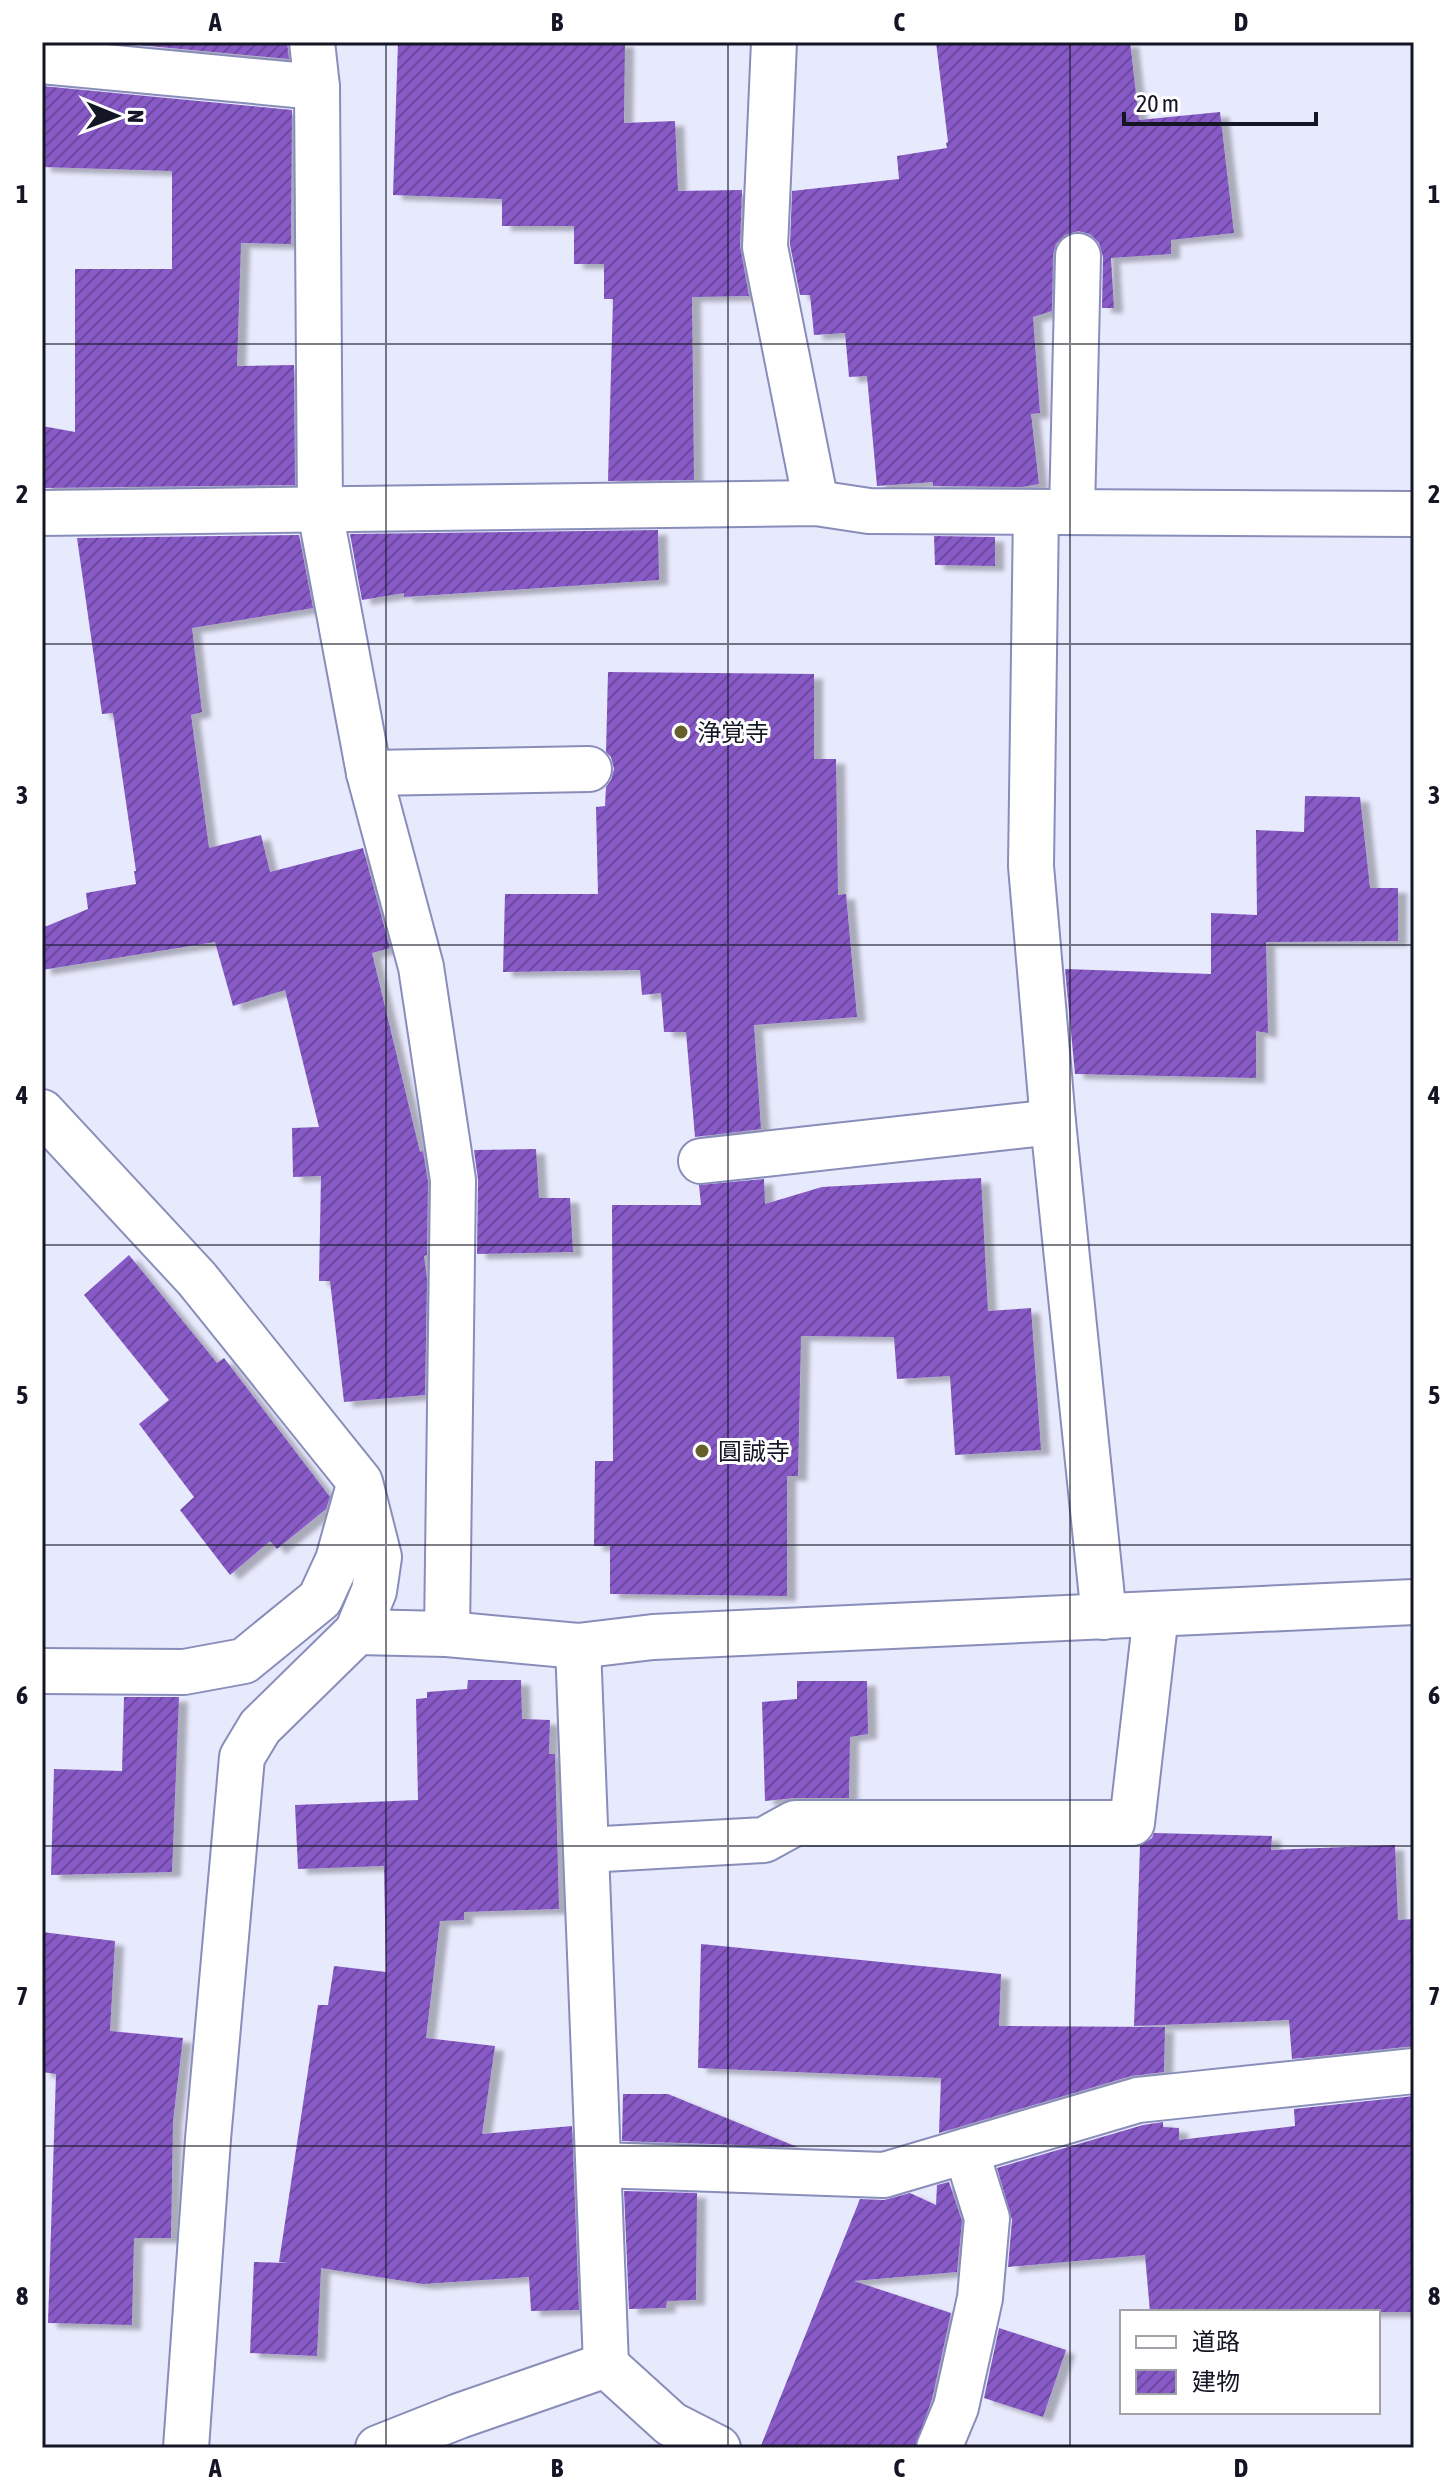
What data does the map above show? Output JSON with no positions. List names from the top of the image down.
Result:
{
  "places": ["浄覚寺", "圓誠寺"],
  "legend": ["道路", "建物"],
  "scale_bar": "20 m",
  "north": "right",
  "grid": {
    "columns": [
      "A",
      "B",
      "C",
      "D"
    ],
    "rows": [
      "1",
      "2",
      "3",
      "4",
      "5",
      "6",
      "7",
      "8"
    ]
  }
}
